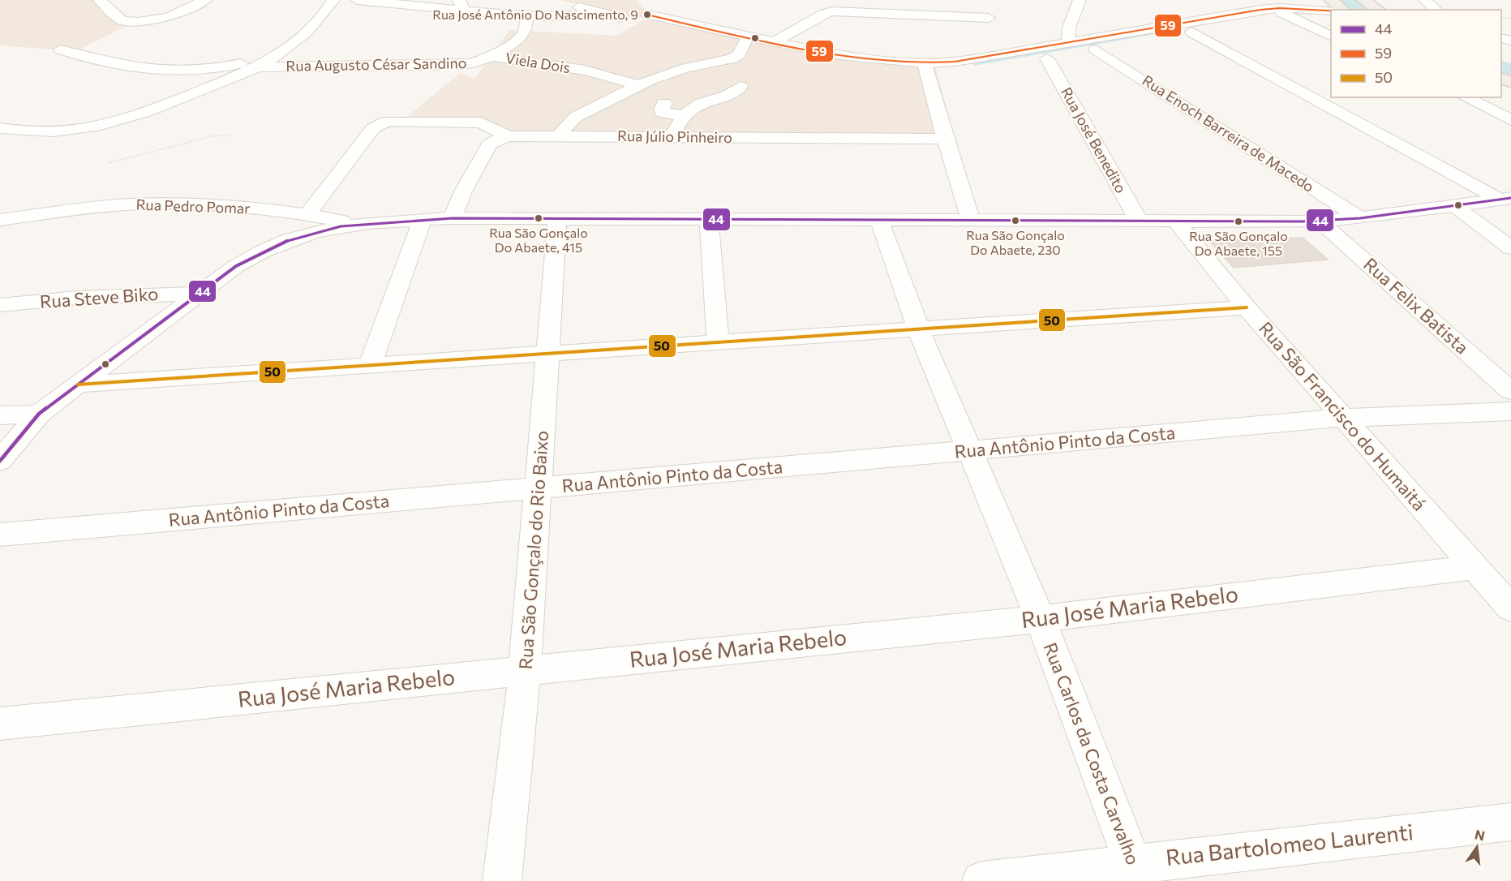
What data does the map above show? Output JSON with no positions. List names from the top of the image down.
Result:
{
  "streets": {
    "street": [
      "Viela Dois",
      "Rua Augusto César Sandino",
      "Rua Enoch Barreira de Macedo",
      "Rua Júlio Pinheiro",
      "Rua José Benedito",
      "Rua Pedro Pomar",
      "Rua Steve Biko",
      "Rua Felix Batista",
      "Rua São Francisco do Humaitá",
      "Rua Antônio Pinto da Costa",
      "Rua São Gonçalo do Rio Baixo",
      "Rua José Maria Rebelo",
      "Rua Carlos da Costa Carvalho",
      "Rua Bartolomeo Laurenti"
    ]
  },
  "crossings": [
    ["Viela Dois", "Rua Augusto César Sandino"],
    ["Rua São Francisco do Humaitá", "Rua Antônio Pinto da Costa"],
    ["Rua São Francisco do Humaitá", "Rua José Maria Rebelo"],
    ["Rua Antônio Pinto da Costa", "Rua São Gonçalo do Rio Baixo"],
    ["Rua Antônio Pinto da Costa", "Rua Carlos da Costa Carvalho"],
    ["Rua São Gonçalo do Rio Baixo", "Rua José Maria Rebelo"],
    ["Rua José Maria Rebelo", "Rua Carlos da Costa Carvalho"],
    ["Rua Carlos da Costa Carvalho", "Rua Bartolomeo Laurenti"]
  ],
  "places": [
    "Rua José Antônio Do Nascimento, 9",
    "Rua São Gonçalo Do Abaete, 415",
    "Rua São Gonçalo Do Abaete, 230",
    "Rua São Gonçalo Do Abaete, 155"
  ],
  "lines": ["transit line 59", "transit line 44", "transit line 50"],
  "legend": ["44", "59", "50"],
  "north": "top"
}
